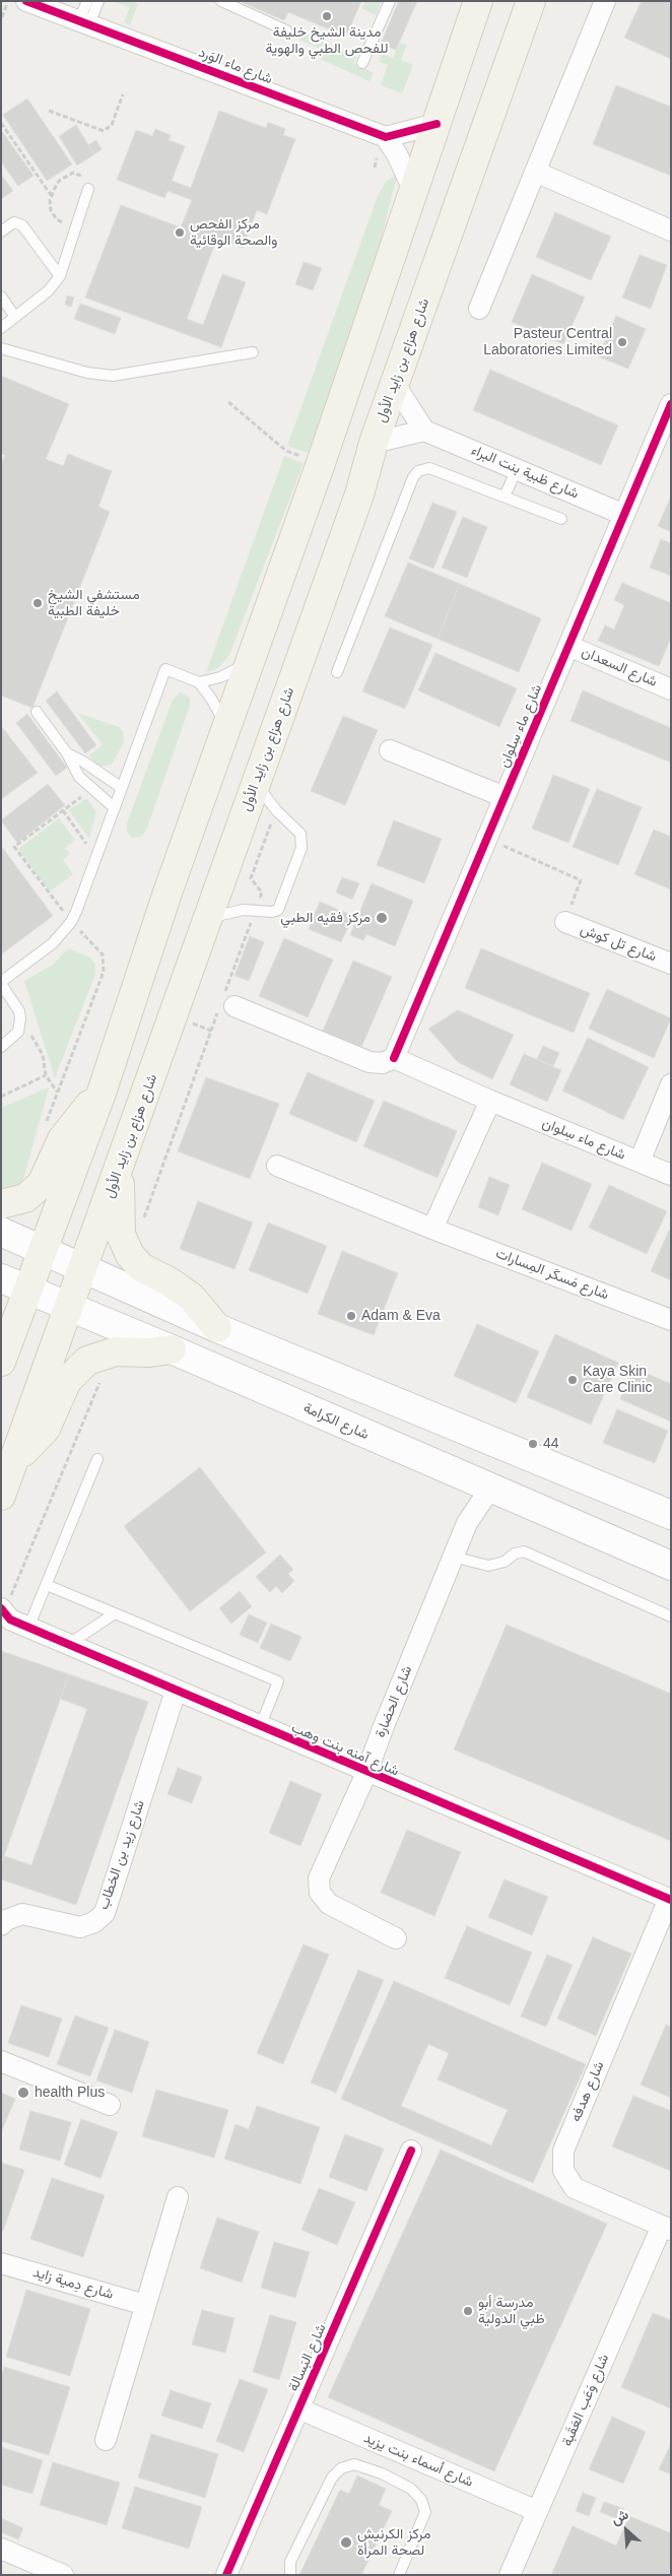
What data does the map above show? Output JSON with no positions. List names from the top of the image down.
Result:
{
  "streets": {
    "main road": ["شارع هزاع بن زايد الأول", "شارع الكرامة"],
    "street": [
      "شارع ماء الوَرد",
      "شارع ظبية بنت البراء",
      "شارع السعدان",
      "شارع ماء سِلوان",
      "شارع تل كوش",
      "شارع مَسكَر المِسارات",
      "شارع الحضارة",
      "شارع آمنه بنت وهب",
      "شارع زيد بن الخطاب",
      "شارع هدفه",
      "شارع دِمية زايد",
      "شارع البَسالة",
      "شارع وَعَب العَقَبة",
      "شارع أسماء بنت يزيد"
    ]
  },
  "crossings": [
    ["شارع هزاع بن زايد الأول", "شارع الكرامة"],
    ["شارع ظبية بنت البراء", "شارع ماء سِلوان"],
    ["شارع السعدان", "شارع ماء سِلوان"],
    ["شارع الكرامة", "شارع الحضارة"],
    ["شارع الحضارة", "شارع آمنه بنت وهب"],
    ["شارع آمنه بنت وهب", "شارع زيد بن الخطاب"],
    ["شارع آمنه بنت وهب", "شارع هدفه"],
    ["شارع هدفه", "شارع وَعَب العَقَبة"],
    ["شارع البَسالة", "شارع أسماء بنت يزيد"],
    ["شارع وَعَب العَقَبة", "شارع أسماء بنت يزيد"]
  ],
  "places": [
    "مدينة الشيخ خليفة للفحص الطبي والهوية",
    "مركز الفحص والصحة الوقائية",
    "Pasteur Central Laboratories Limited",
    "مستشفي الشيخ خليفة الطبية",
    "مركز فقيه الطبي",
    "Adam & Eva",
    "Kaya Skin Care Clinic",
    "44",
    "health Plus",
    "مدرسة أبو ظبي الدولية",
    "مركز الكرنيش لصحة المرأة"
  ],
  "north": "top left"
}
